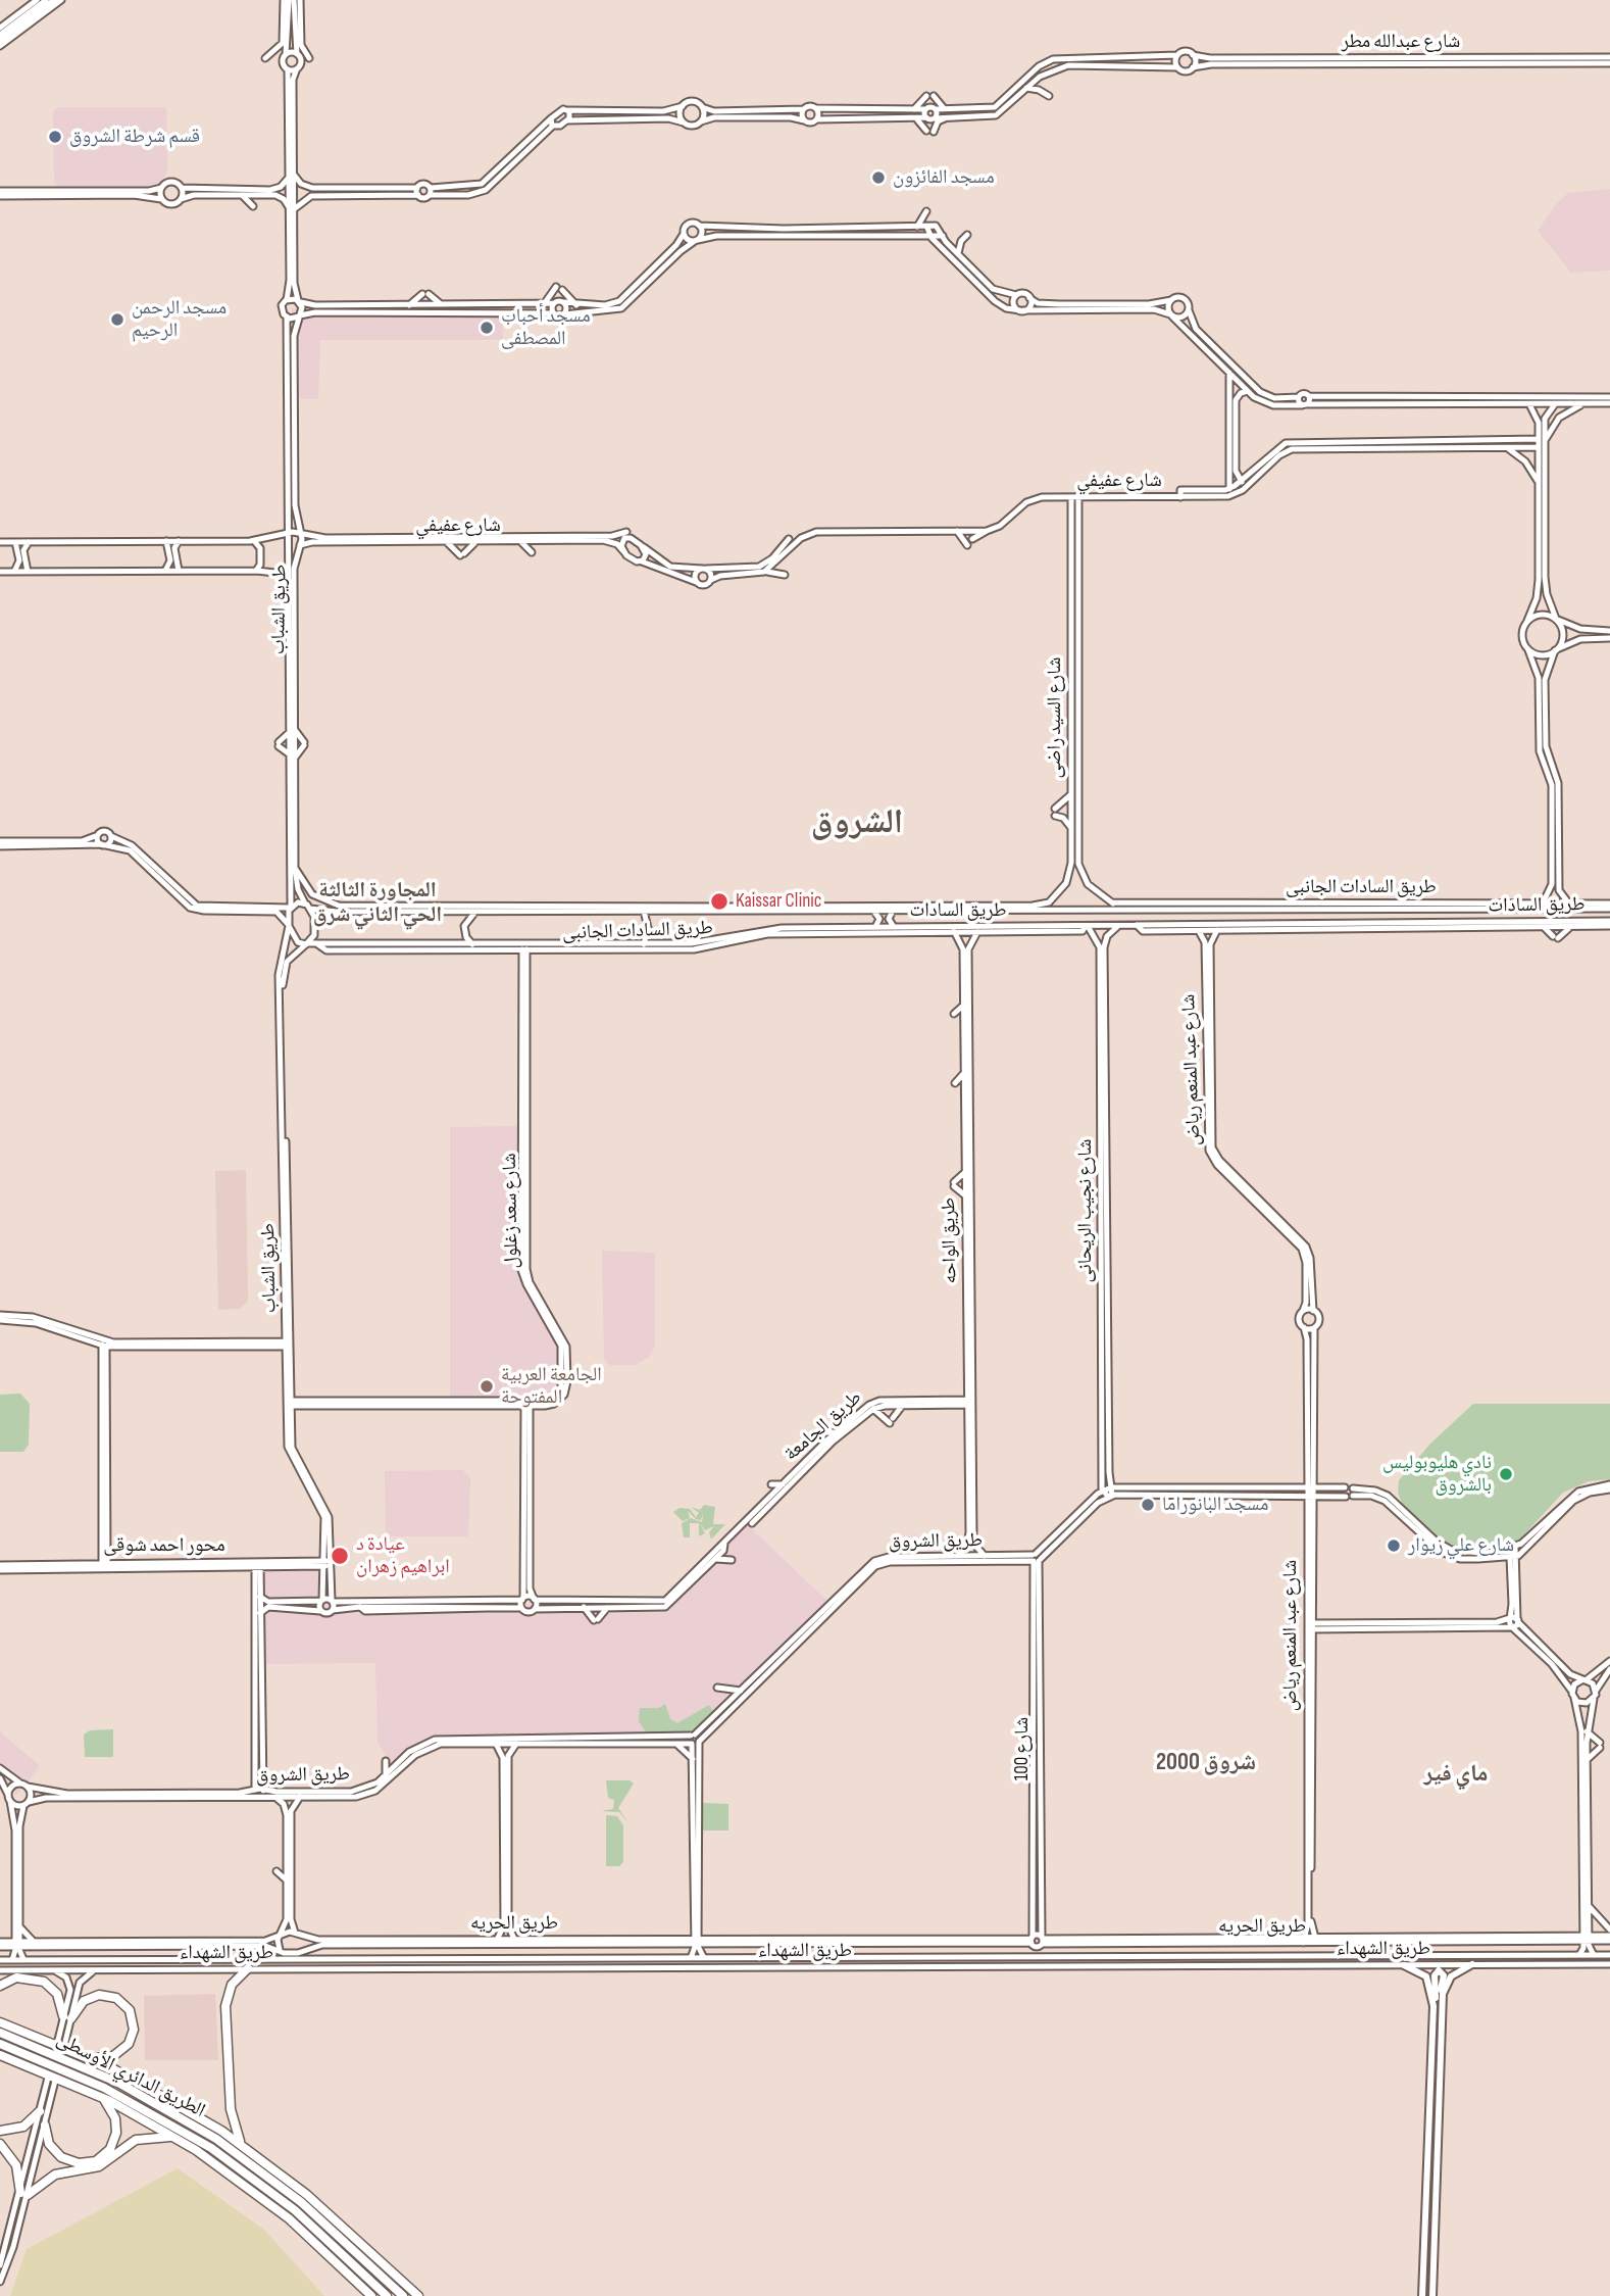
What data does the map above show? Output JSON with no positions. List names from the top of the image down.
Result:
{
  "streets": {
    "highway": ["الطريق الدائري الأوسطى"],
    "street": [
      "شارع عبدالله مطر",
      "شارع عفيفي",
      "طريق الشباب",
      "شارع السيد راضى",
      "طريق السادات الجانبى",
      "طريق السادات",
      "شارع عبد المنعم رياض",
      "شارع سعد زغلول",
      "شارع نجيب الريحانى",
      "طريق الواحه",
      "طريق الجامعة",
      "طريق الشروق",
      "محور احمد شوقى",
      "شارع 100",
      "طريق الحريه",
      "طريق الشهداء"
    ]
  },
  "crossings": [
    ["شارع عفيفي", "طريق الشباب"],
    ["شارع عفيفي", "شارع السيد راضى"],
    ["طريق الشباب", "طريق السادات"],
    ["طريق الشباب", "شارع سعد زغلول"],
    ["طريق الشباب", "محور احمد شوقى"],
    ["طريق السادات الجانبى", "طريق السادات"],
    ["طريق السادات الجانبى", "شارع عبد المنعم رياض"],
    ["طريق السادات الجانبى", "شارع سعد زغلول"],
    ["طريق السادات الجانبى", "شارع نجيب الريحانى"],
    ["طريق السادات الجانبى", "طريق الواحه"],
    ["طريق السادات", "شارع عبد المنعم رياض"],
    ["طريق السادات", "شارع نجيب الريحانى"],
    ["شارع عبد المنعم رياض", "طريق الحريه"],
    ["طريق الواحه", "طريق الجامعة"],
    ["طريق الواحه", "طريق الشروق"],
    ["طريق الشروق", "شارع 100"],
    ["شارع 100", "طريق الحريه"]
  ],
  "districts": [
    "الشروق",
    "المجاورة الثالثة الحي الثاني شرق",
    "شروق 2000",
    "ماي فير"
  ],
  "places": [
    "قسم شرطة الشروق",
    "مسجد الفائزون",
    "مسجد الرحمن الرحيم",
    "مسجد أحباب المصطفى",
    "Kaissar Clinic",
    "الجامعة العربية المفتوحة",
    "نادي هليوبوليس بالشروق",
    "مسجد البانوراما",
    "شارع علي زيوار",
    "عيادة د ابراهيم زهران"
  ]
}
